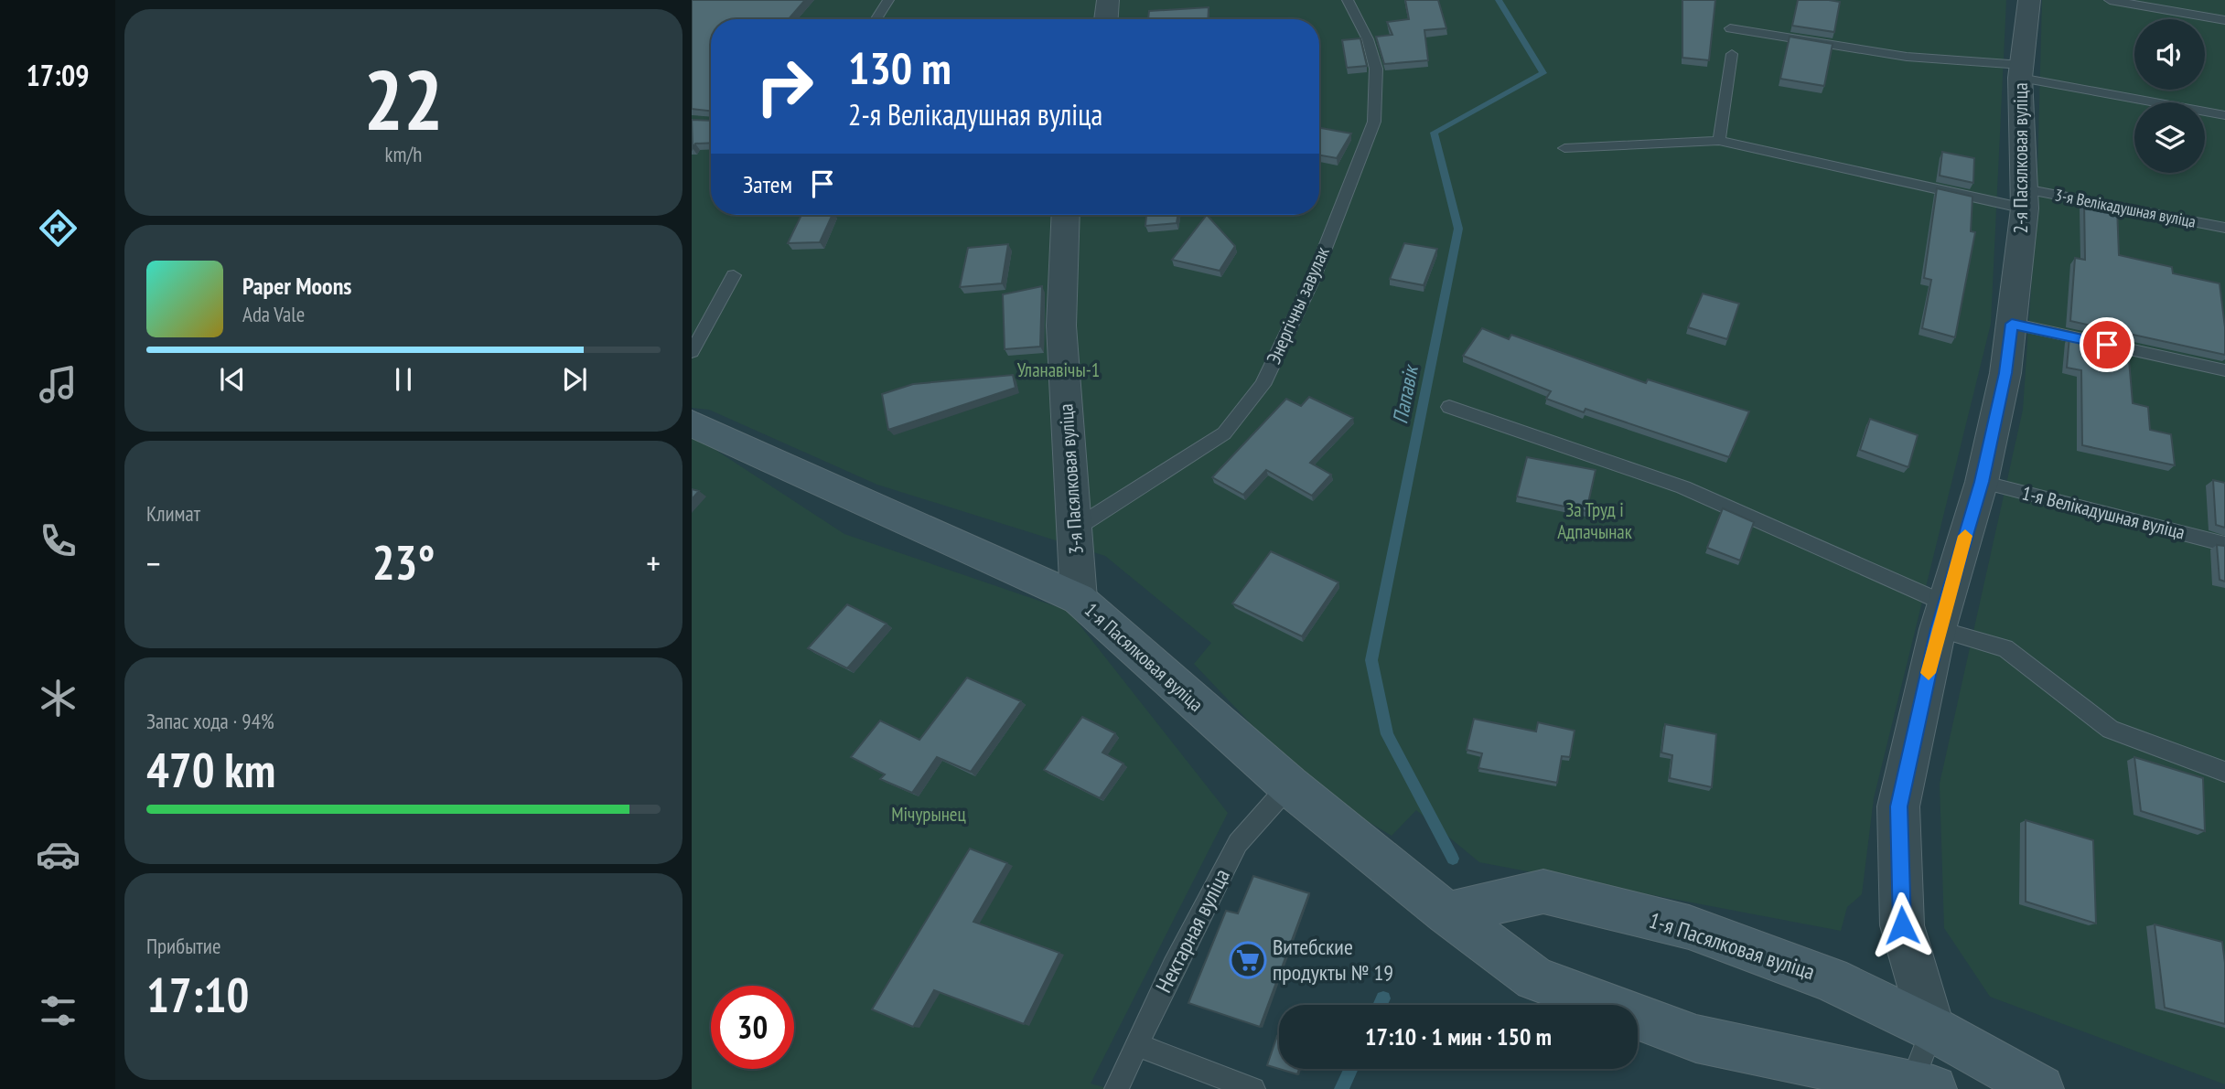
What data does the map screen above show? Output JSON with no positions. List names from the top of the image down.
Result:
{
  "streets": {
    "street": ["2-я Пасялковая вуліца", "3-я Пасялковая вуліца", "1-я Пасялковая вуліца"],
    "lane": [
      "3-я Велікадушная вуліца",
      "Энергічны завулак",
      "1-я Велікадушная вуліца",
      "Нектарная вуліца"
    ]
  },
  "crossings": [
    ["2-я Пасялковая вуліца", "3-я Велікадушная вуліца"],
    ["2-я Пасялковая вуліца", "1-я Велікадушная вуліца"],
    ["2-я Пасялковая вуліца", "1-я Пасялковая вуліца"],
    ["Энергічны завулак", "3-я Пасялковая вуліца"],
    ["3-я Пасялковая вуліца", "1-я Пасялковая вуліца"],
    ["1-я Пасялковая вуліца", "Нектарная вуліца"]
  ],
  "water": ["Папавік"],
  "parks": ["Уланавічы-1", "За Труд і Адпачынак", "Мічурынец"],
  "places": {
    "supermarket": ["Витебские продукты № 19"]
  },
  "page": {
    "tabs": "17:09",
    "tile": [
      ["22", "km/h"],
      "Климат",
      ["Запас хода · 94%", "470 km"],
      ["Прибытие", "17:10"]
    ],
    "turn": ["130 m", "2-я Велікадушная вуліца"],
    "then": "Затем",
    "song": ["Paper Moons", "Ada Vale"],
    "heat": ["−", "23°", "+"],
    "limit": "30",
    "trip": "17:10 · 1 мин · 150 m"
  }
}
